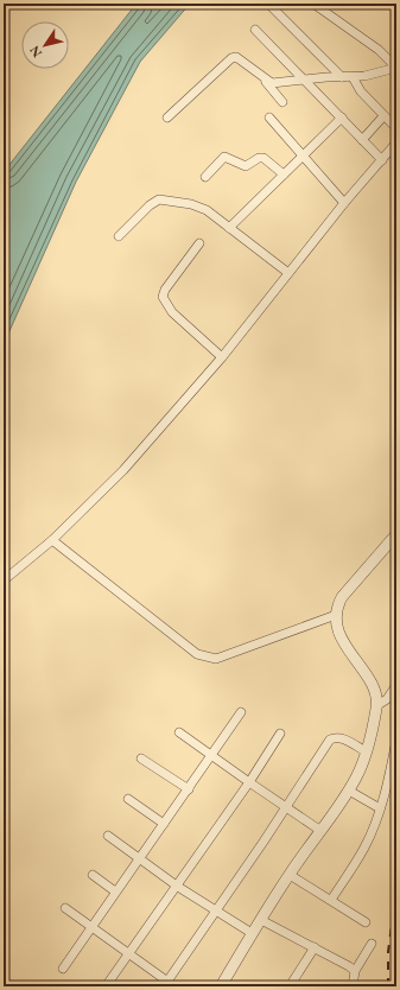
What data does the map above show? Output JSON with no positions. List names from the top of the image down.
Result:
{
  "north": "bottom left"
}
